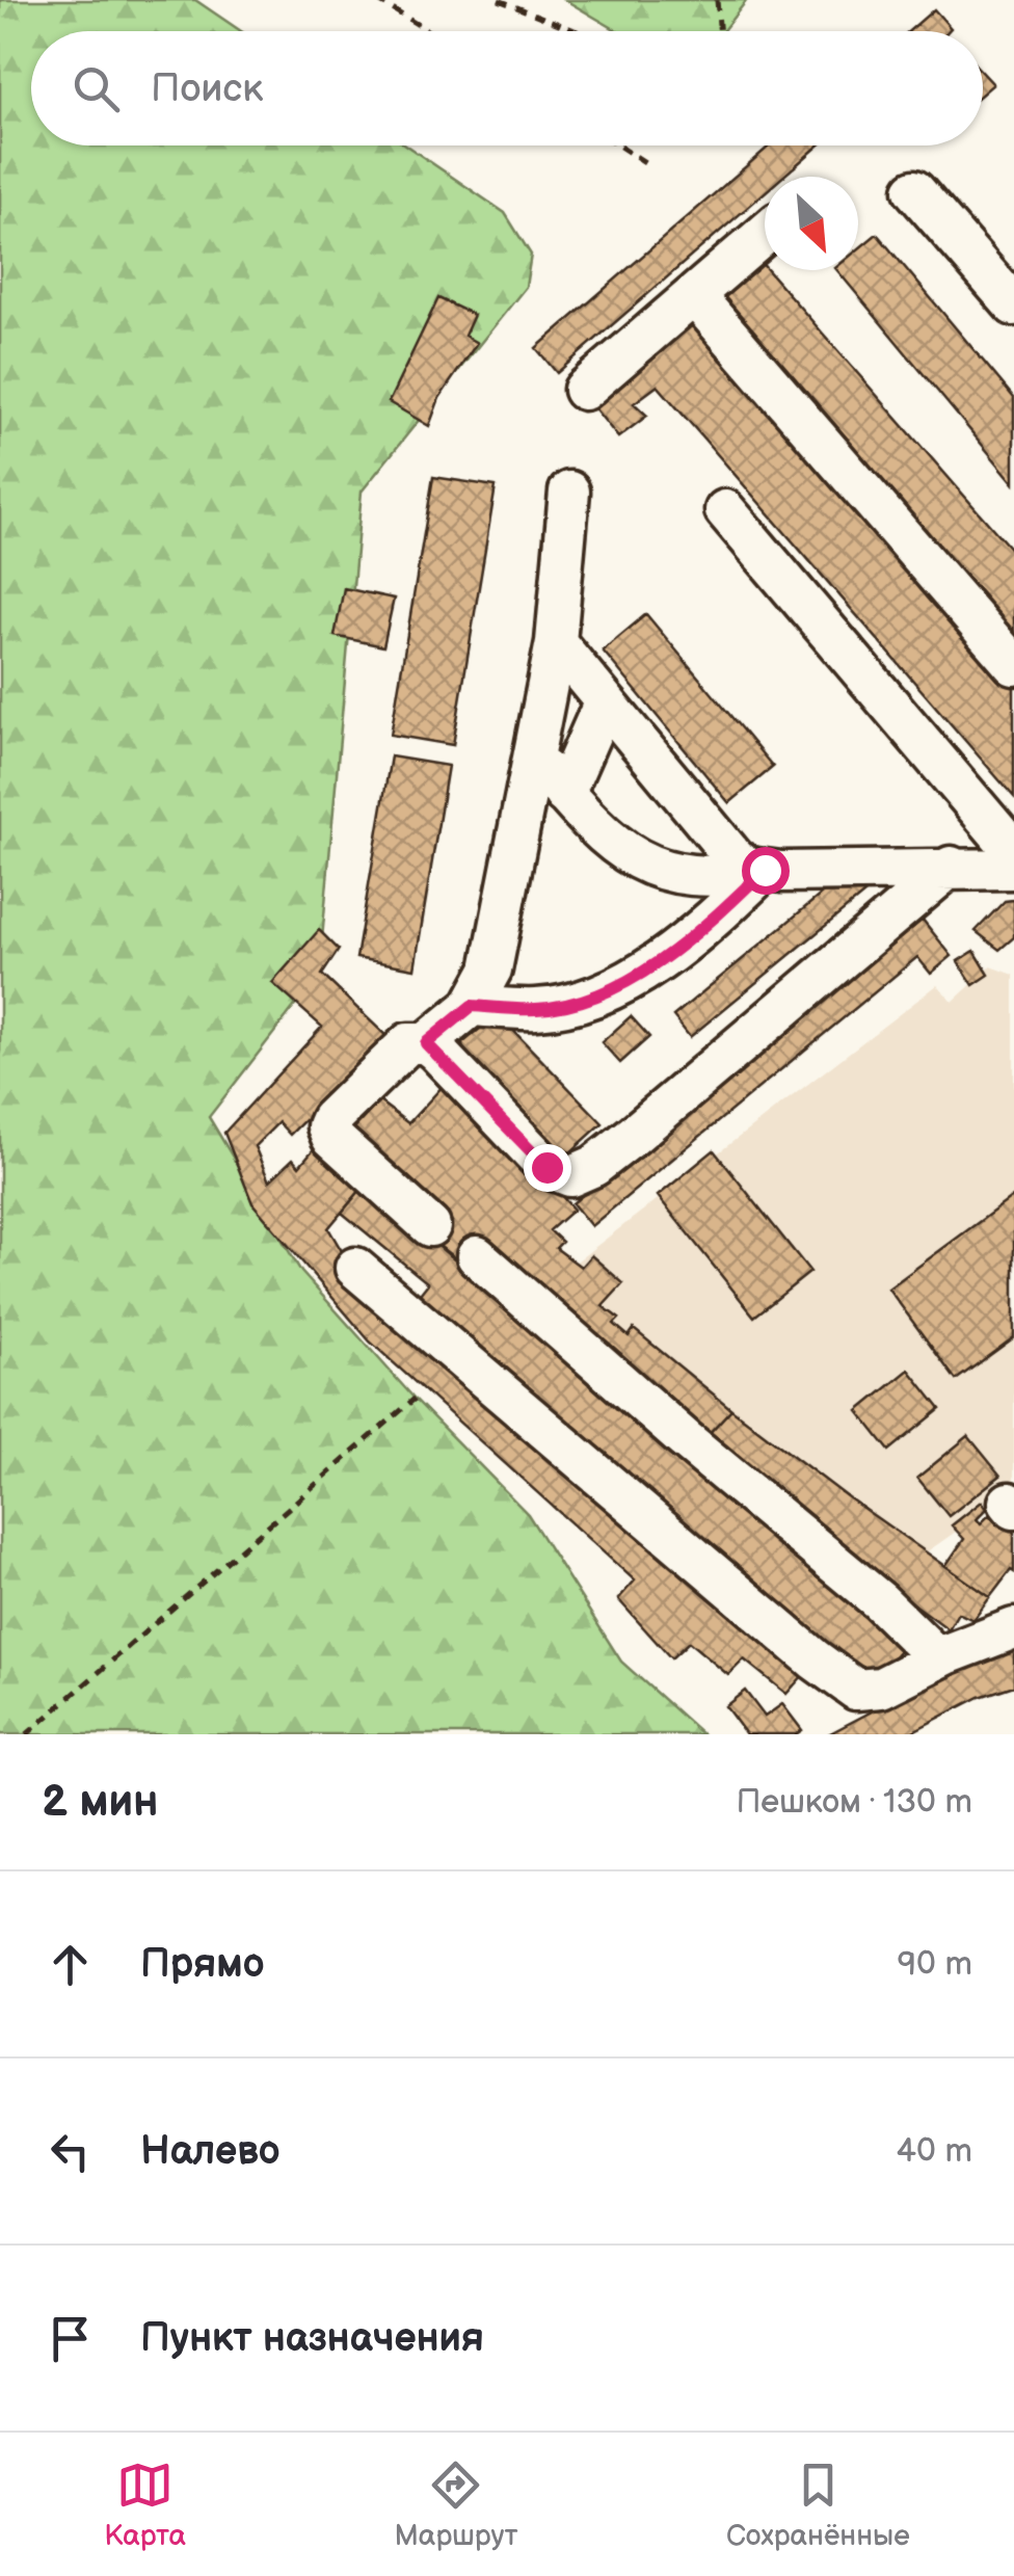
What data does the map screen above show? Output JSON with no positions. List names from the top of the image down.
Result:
{
  "north": "bottom right",
  "page": {
    "search": "Поиск",
    "heading": ["2 мин", "Пешком · 130 m"],
    "list": [
      ["Прямо", "90 m"],
      ["Налево", "40 m"],
      "Пункт назначения"
    ],
    "nav": ["Карта", "Маршрут", "Сохранённые"]
  }
}
